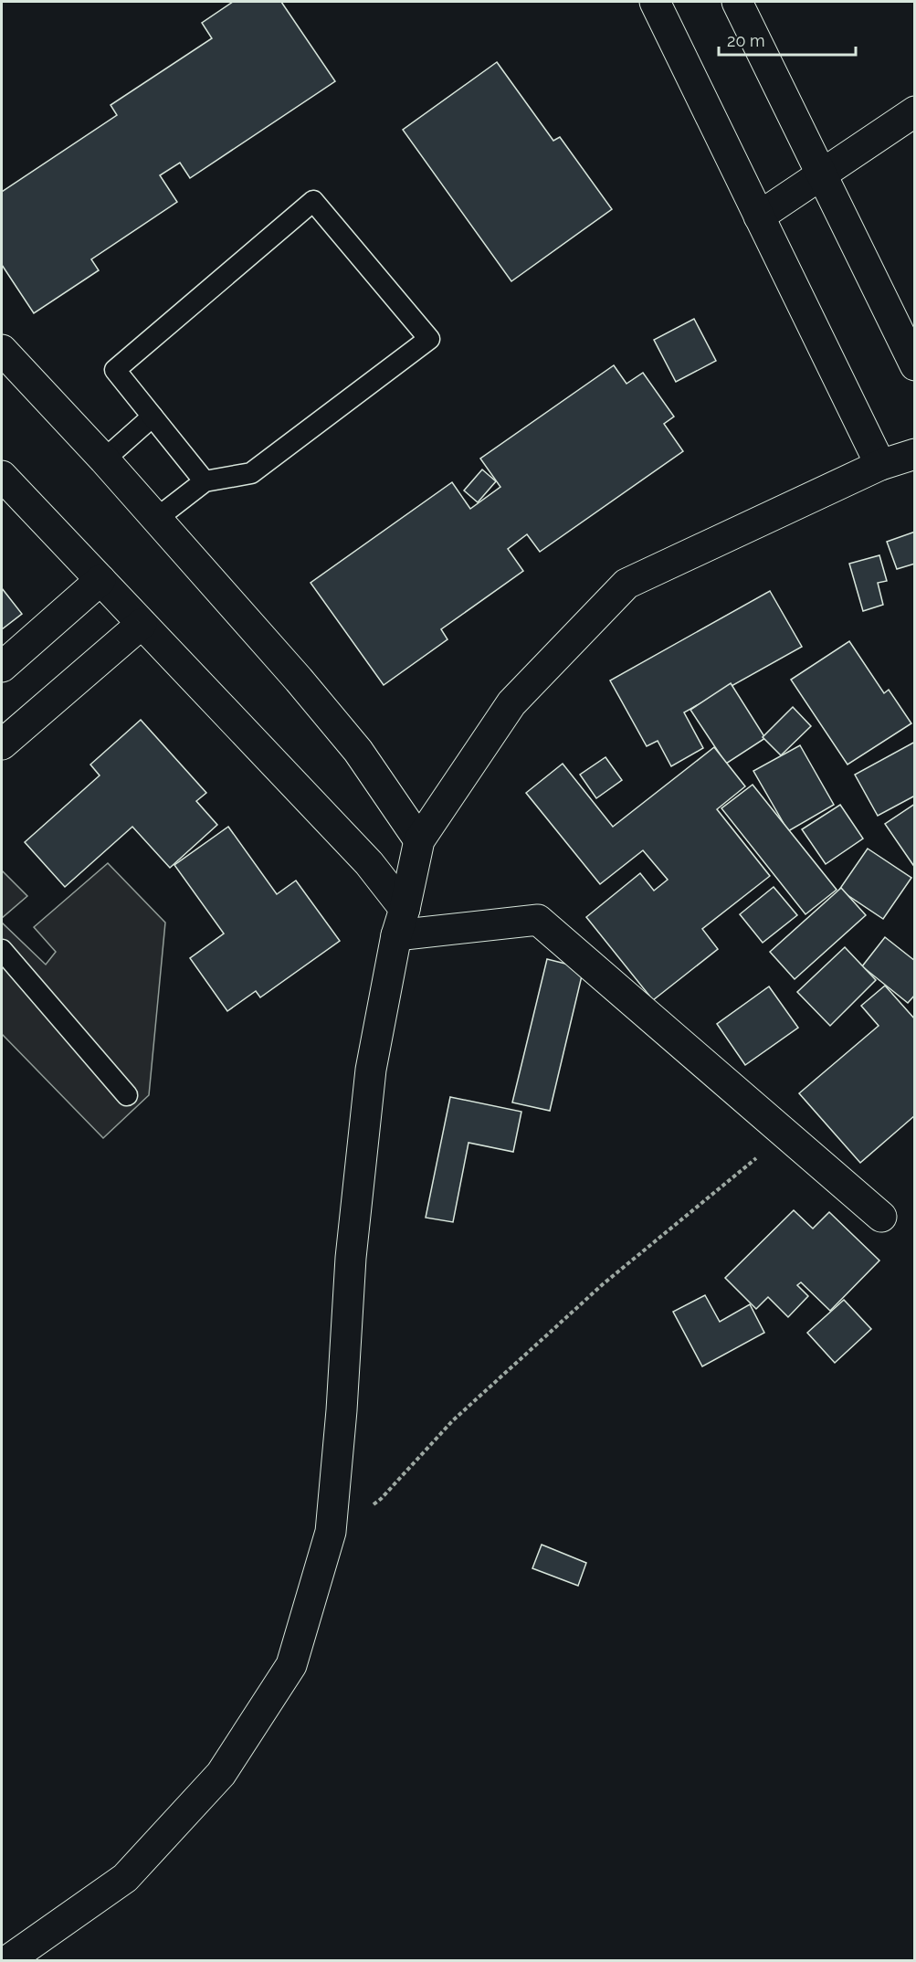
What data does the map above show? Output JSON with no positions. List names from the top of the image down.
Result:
{
  "scale_bar": "20 m"
}
